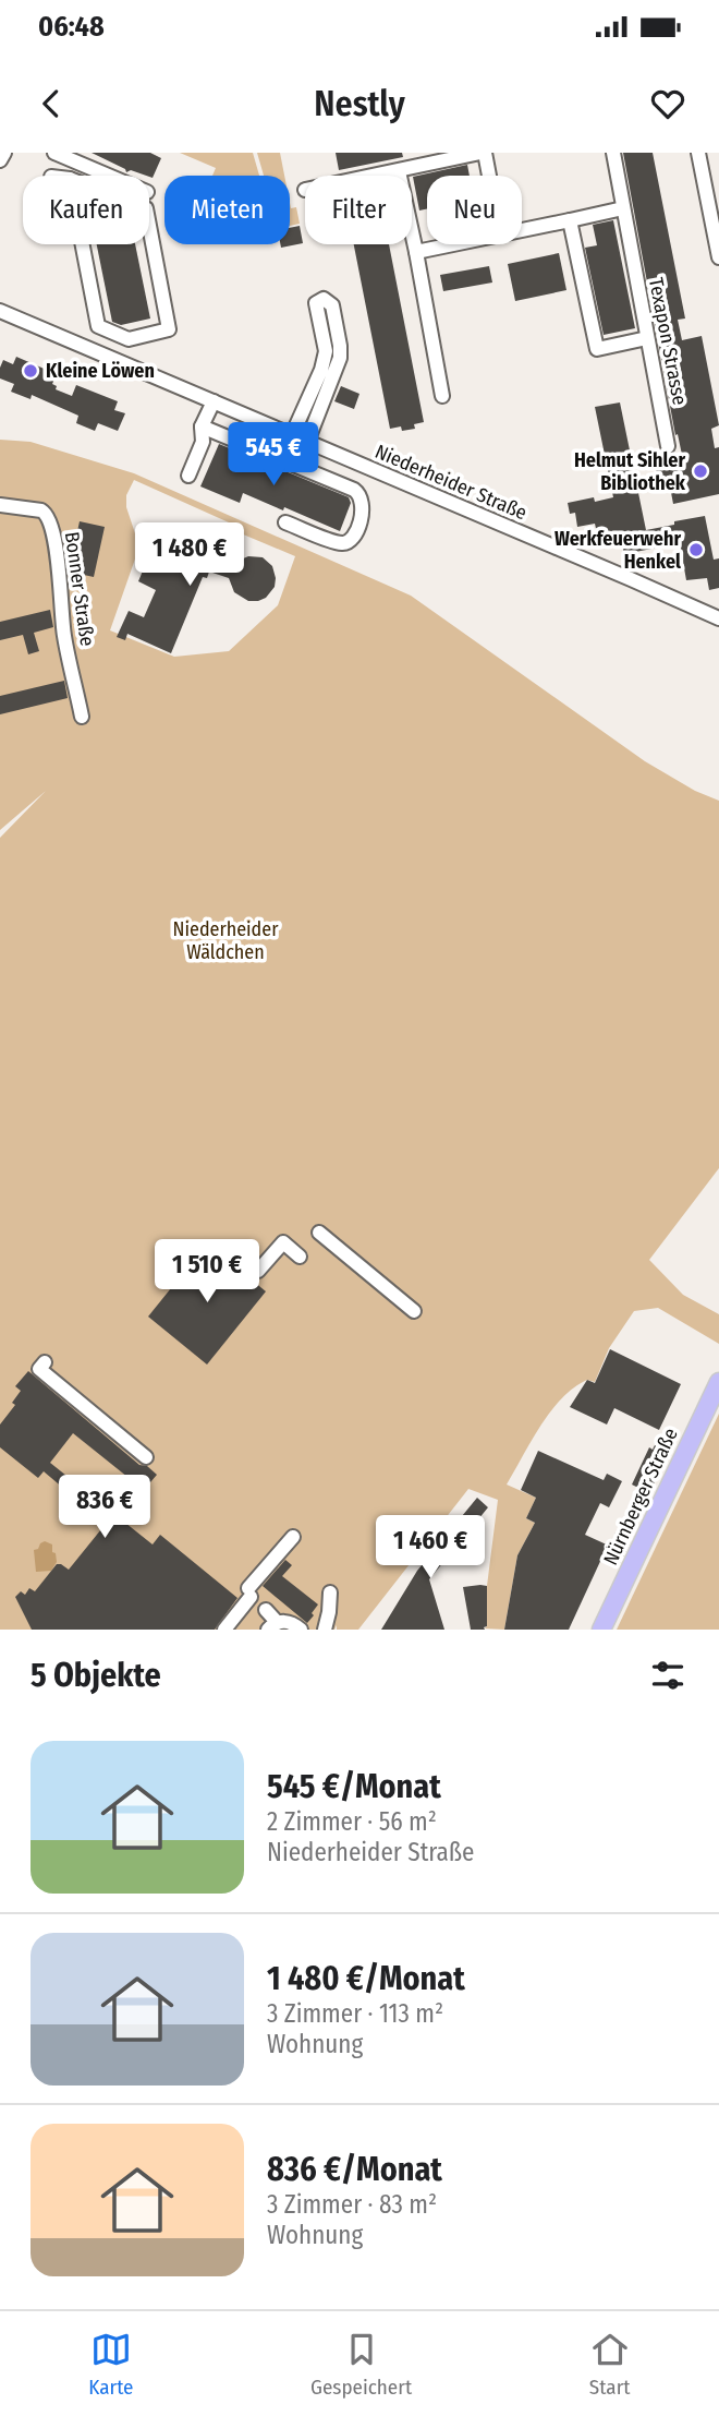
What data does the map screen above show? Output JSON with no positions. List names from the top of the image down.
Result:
{
  "streets": {
    "main road": ["Nürnberger Straße"],
    "street": ["Texapon Strasse", "Niederheider Straße", "Bonner Straße"]
  },
  "parks": ["Niederheider Wäldchen"],
  "places": ["Kleine Löwen", "Helmut Sihler Bibliothek", "Werkfeuerwehr Henkel"],
  "page": {
    "status": "06:48",
    "header": "Nestly",
    "chip": [
      "Kaufen",
      "Mieten",
      "Filter",
      "Neu"
    ],
    "price": [
      "545 €",
      "1 480 €",
      "1 510 €",
      "836 €",
      "1 460 €"
    ],
    "heading": "5 Objekte",
    "list": [
      {
        "name": "545 €/Monat",
        "note": "2 Zimmer · 56 m² · Niederheider Straße"
      },
      {
        "name": "1 480 €/Monat",
        "note": "3 Zimmer · 113 m² · Wohnung"
      },
      {
        "name": "836 €/Monat",
        "note": "3 Zimmer · 83 m² · Wohnung"
      }
    ],
    "tabs": ["Karte", "Gespeichert", "Start"]
  }
}
